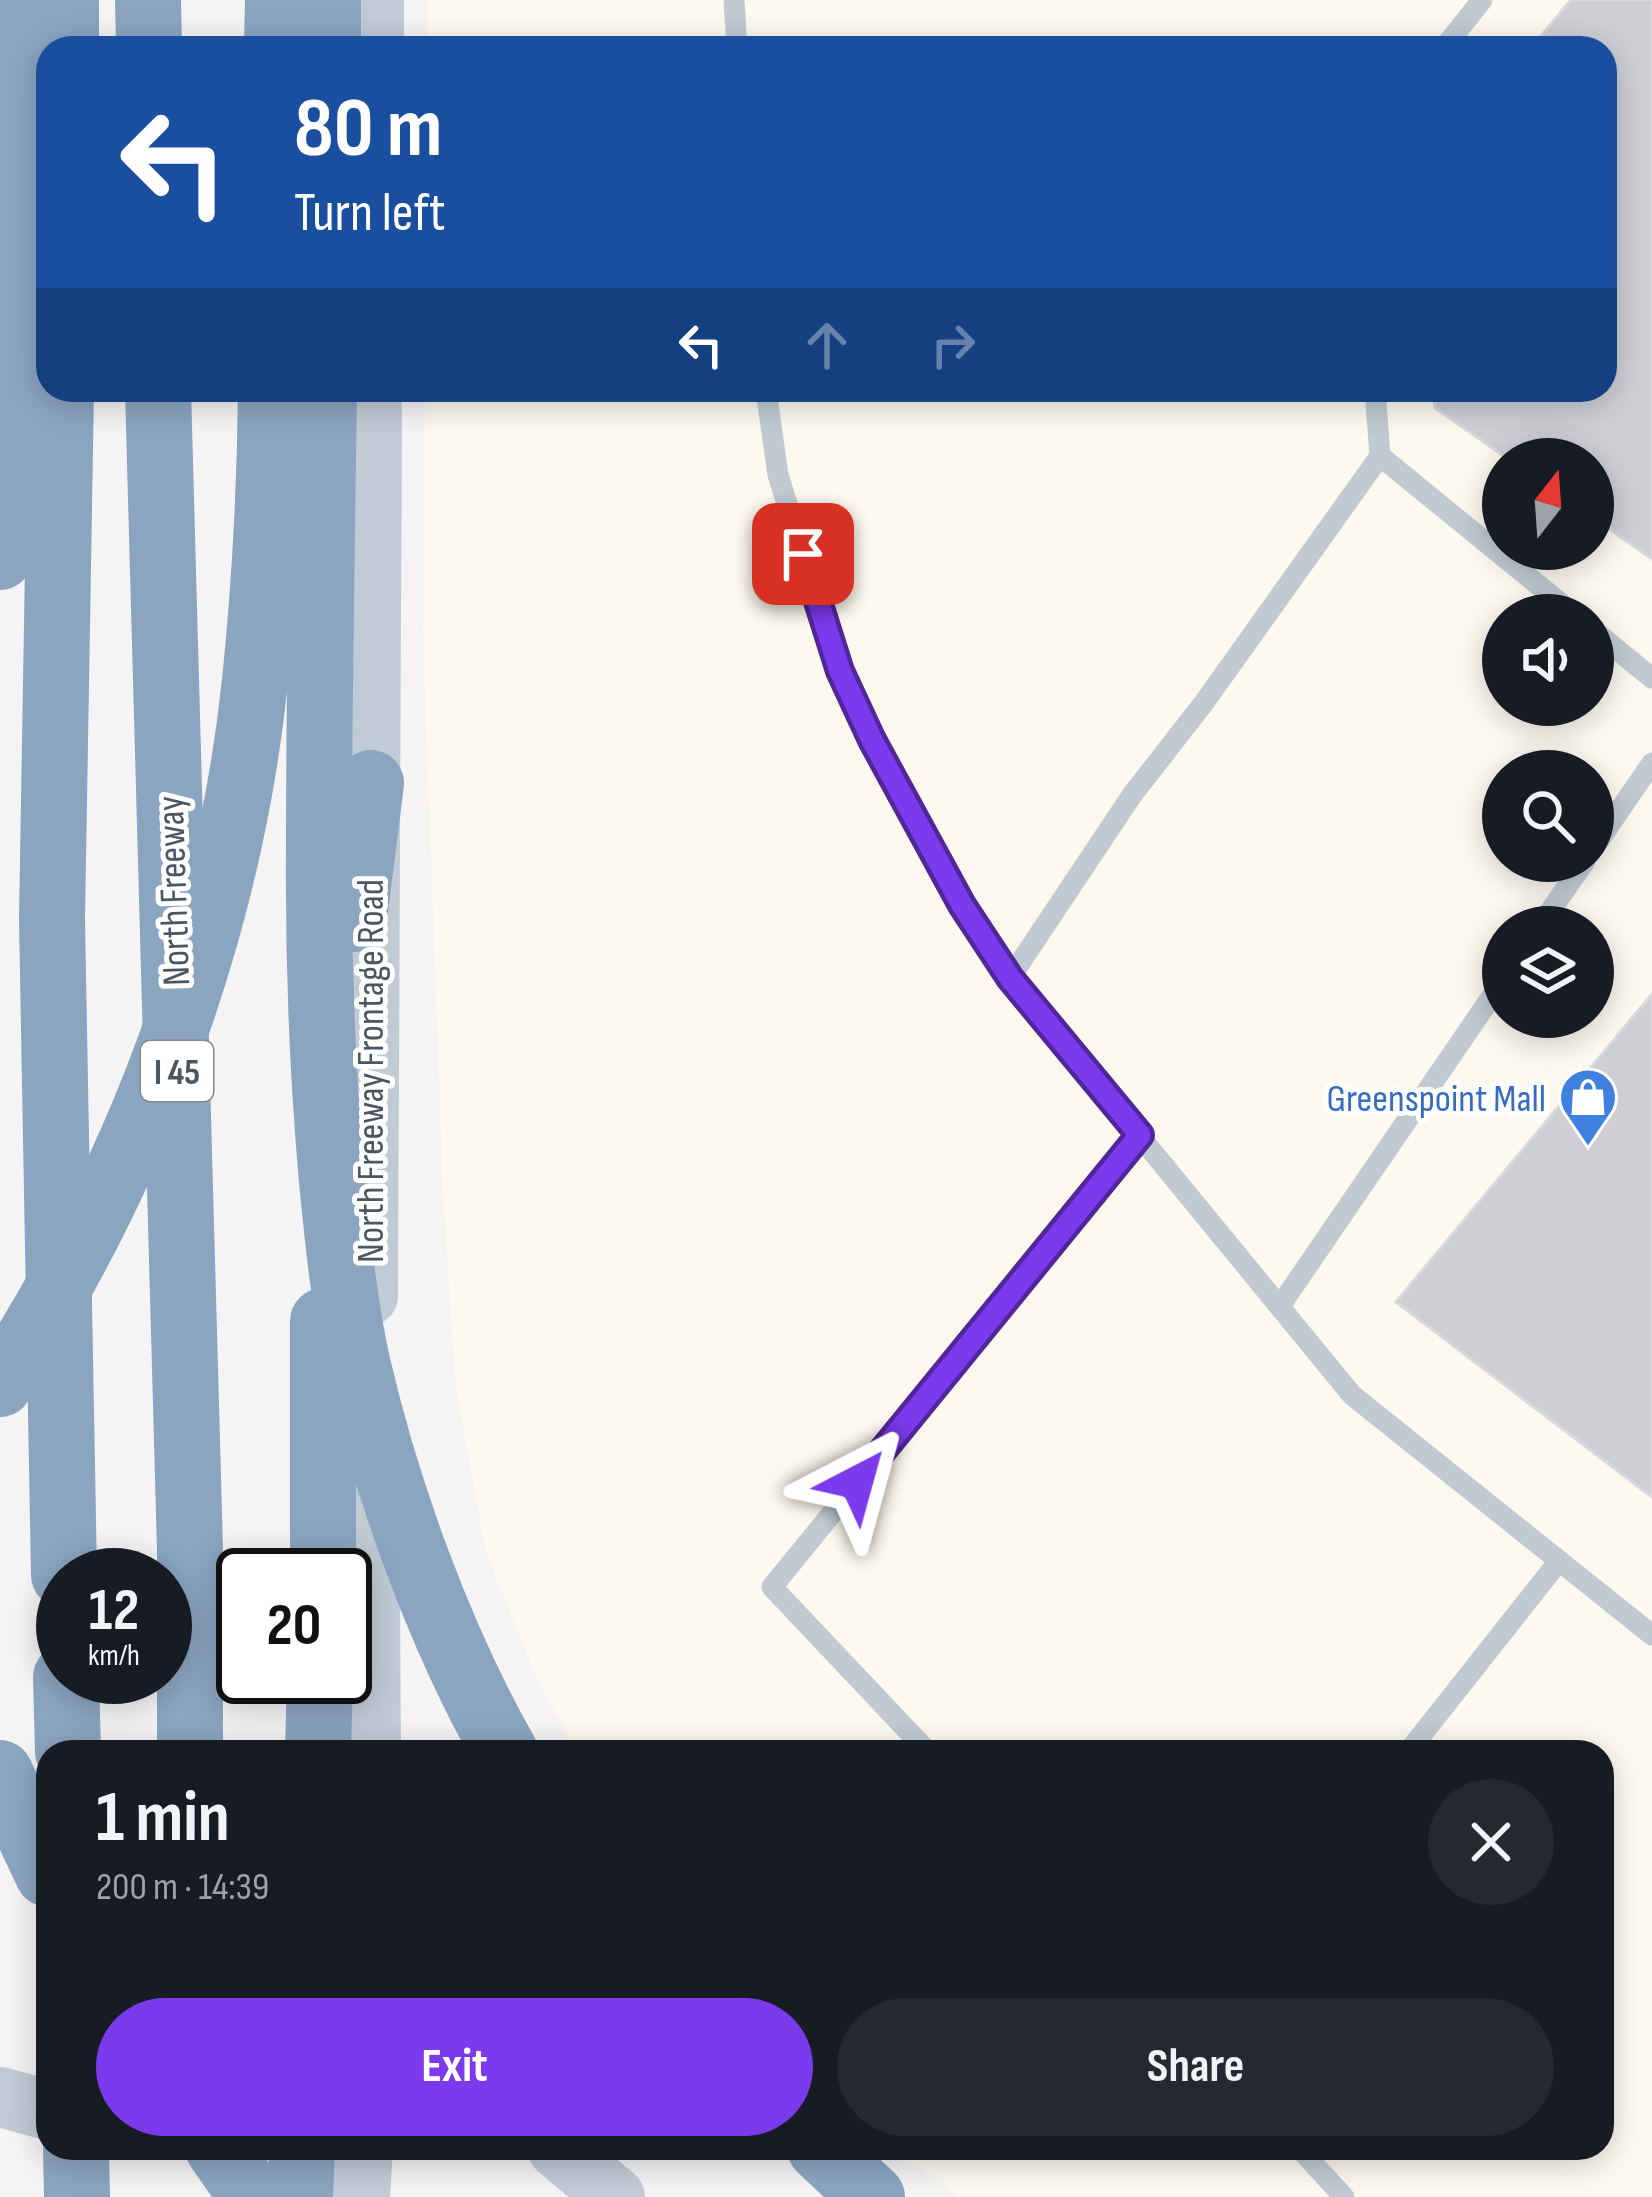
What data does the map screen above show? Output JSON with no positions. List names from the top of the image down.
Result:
{
  "streets": {
    "highway": ["North Freeway", "I 45"],
    "main road": ["North Freeway Frontage Road"]
  },
  "places": {
    "shop": ["Greenspoint Mall"]
  },
  "north": "top",
  "page": {
    "turn": ["80 m", "Turn left"],
    "speed": "12 km/h",
    "limit": "20",
    "heading": ["1 min", "200 m · 14:39"],
    "buttons": ["Exit", "Share"]
  }
}
